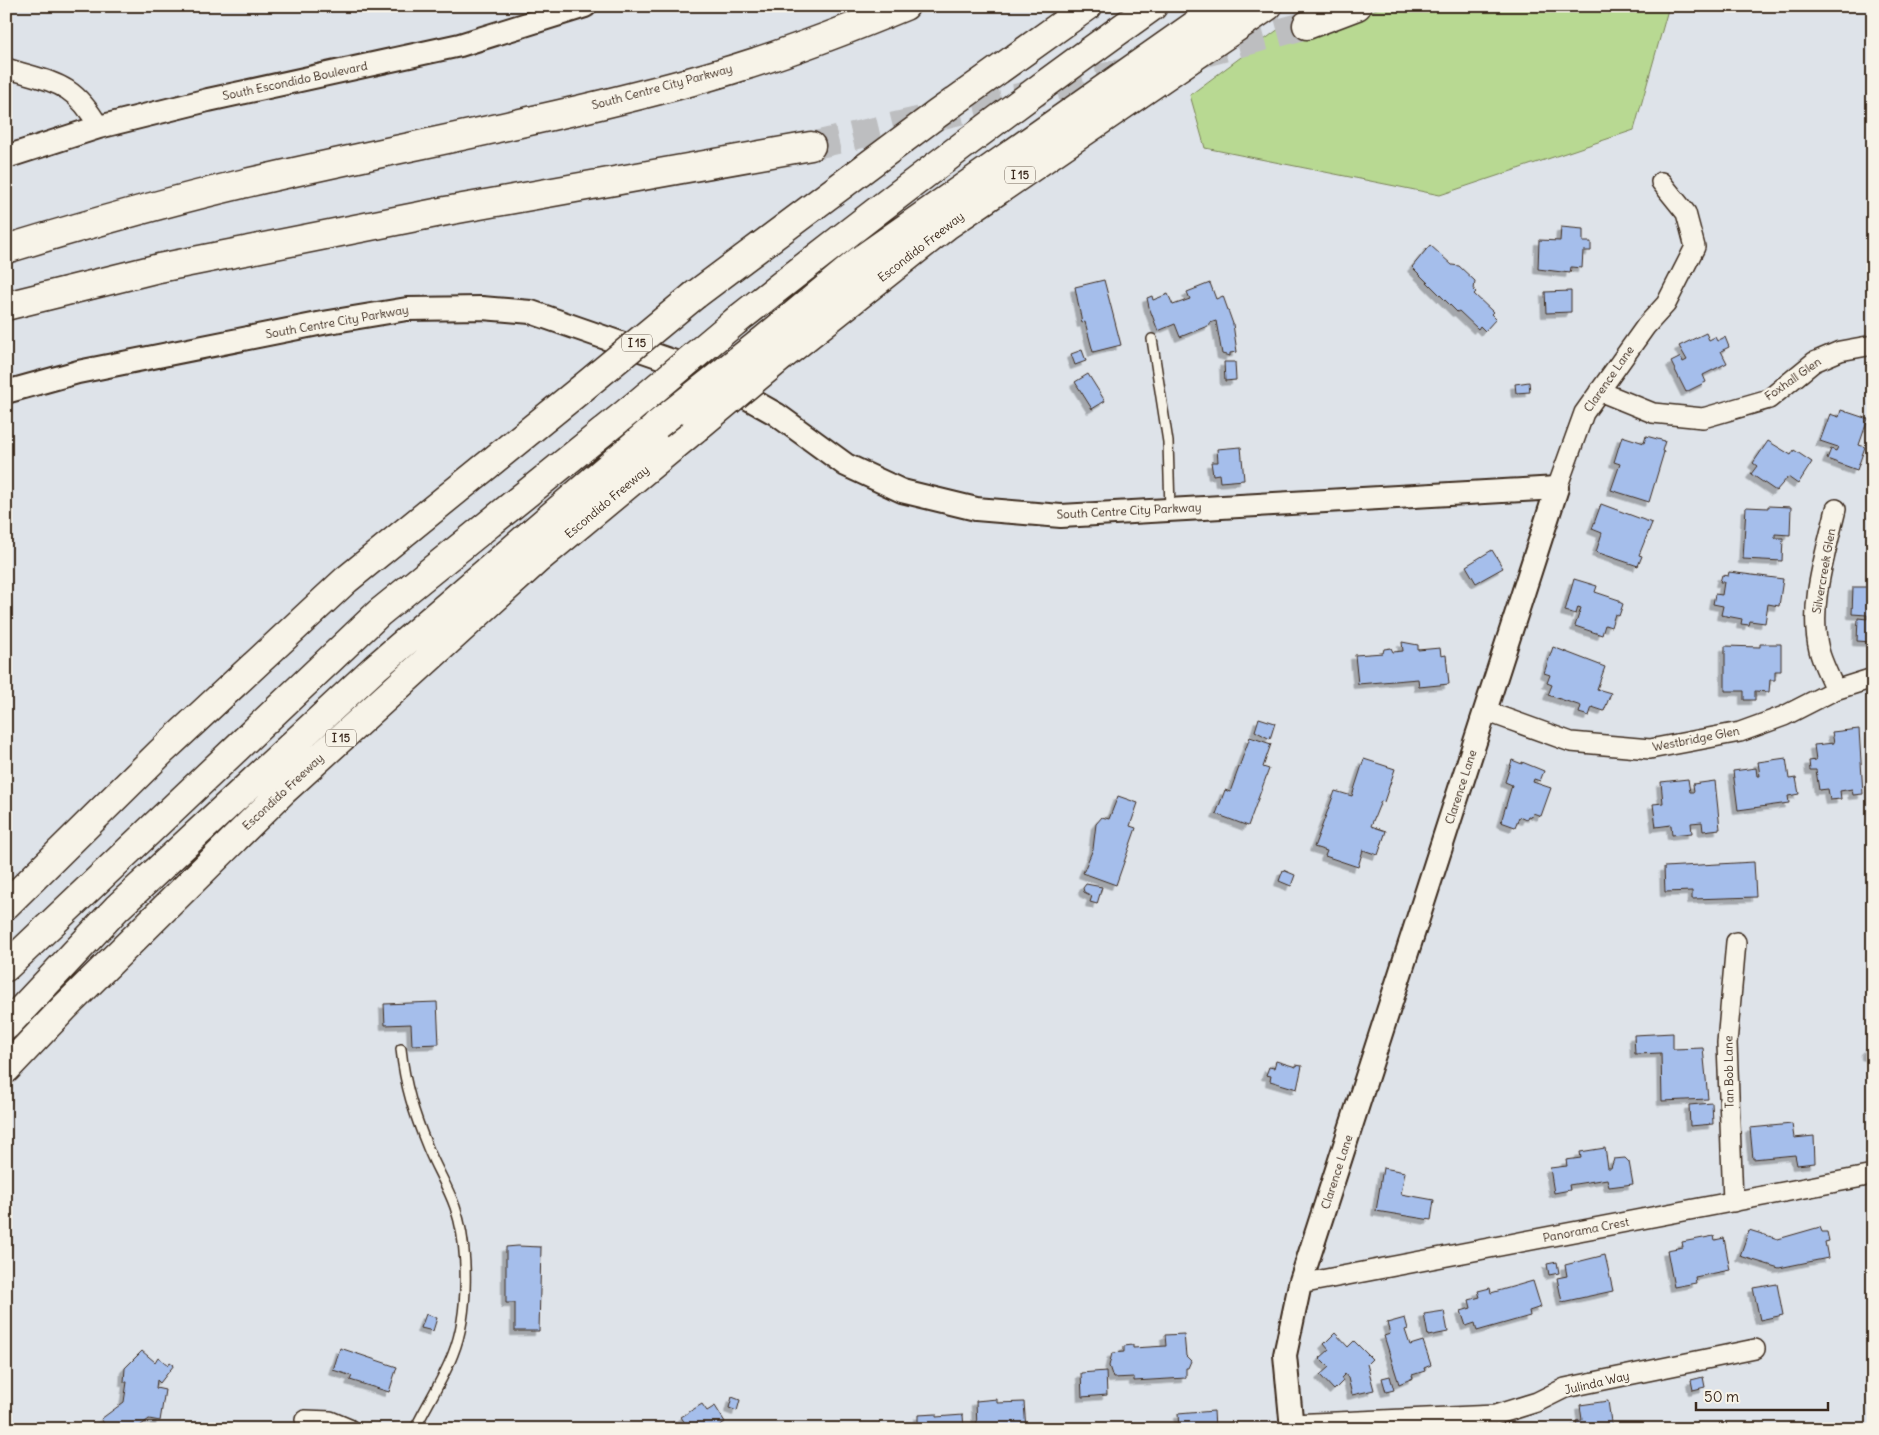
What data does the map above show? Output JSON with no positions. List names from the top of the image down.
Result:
{
  "streets": {
    "highway": ["South Centre City Parkway", "I 15", "Escondido Freeway"],
    "street": [
      "South Escondido Boulevard",
      "Clarence Lane",
      "Foxhall Glen",
      "Silvercreek Glen",
      "Westbridge Glen",
      "Tan Bob Lane",
      "Panorama Crest",
      "Julinda Way"
    ]
  },
  "crossings": [
    ["South Centre City Parkway", "Clarence Lane"],
    ["Clarence Lane", "Foxhall Glen"],
    ["Clarence Lane", "Westbridge Glen"],
    ["Clarence Lane", "Panorama Crest"],
    ["Clarence Lane", "Julinda Way"],
    ["Silvercreek Glen", "Westbridge Glen"],
    ["Tan Bob Lane", "Panorama Crest"]
  ],
  "scale_bar": "50 m"
}
